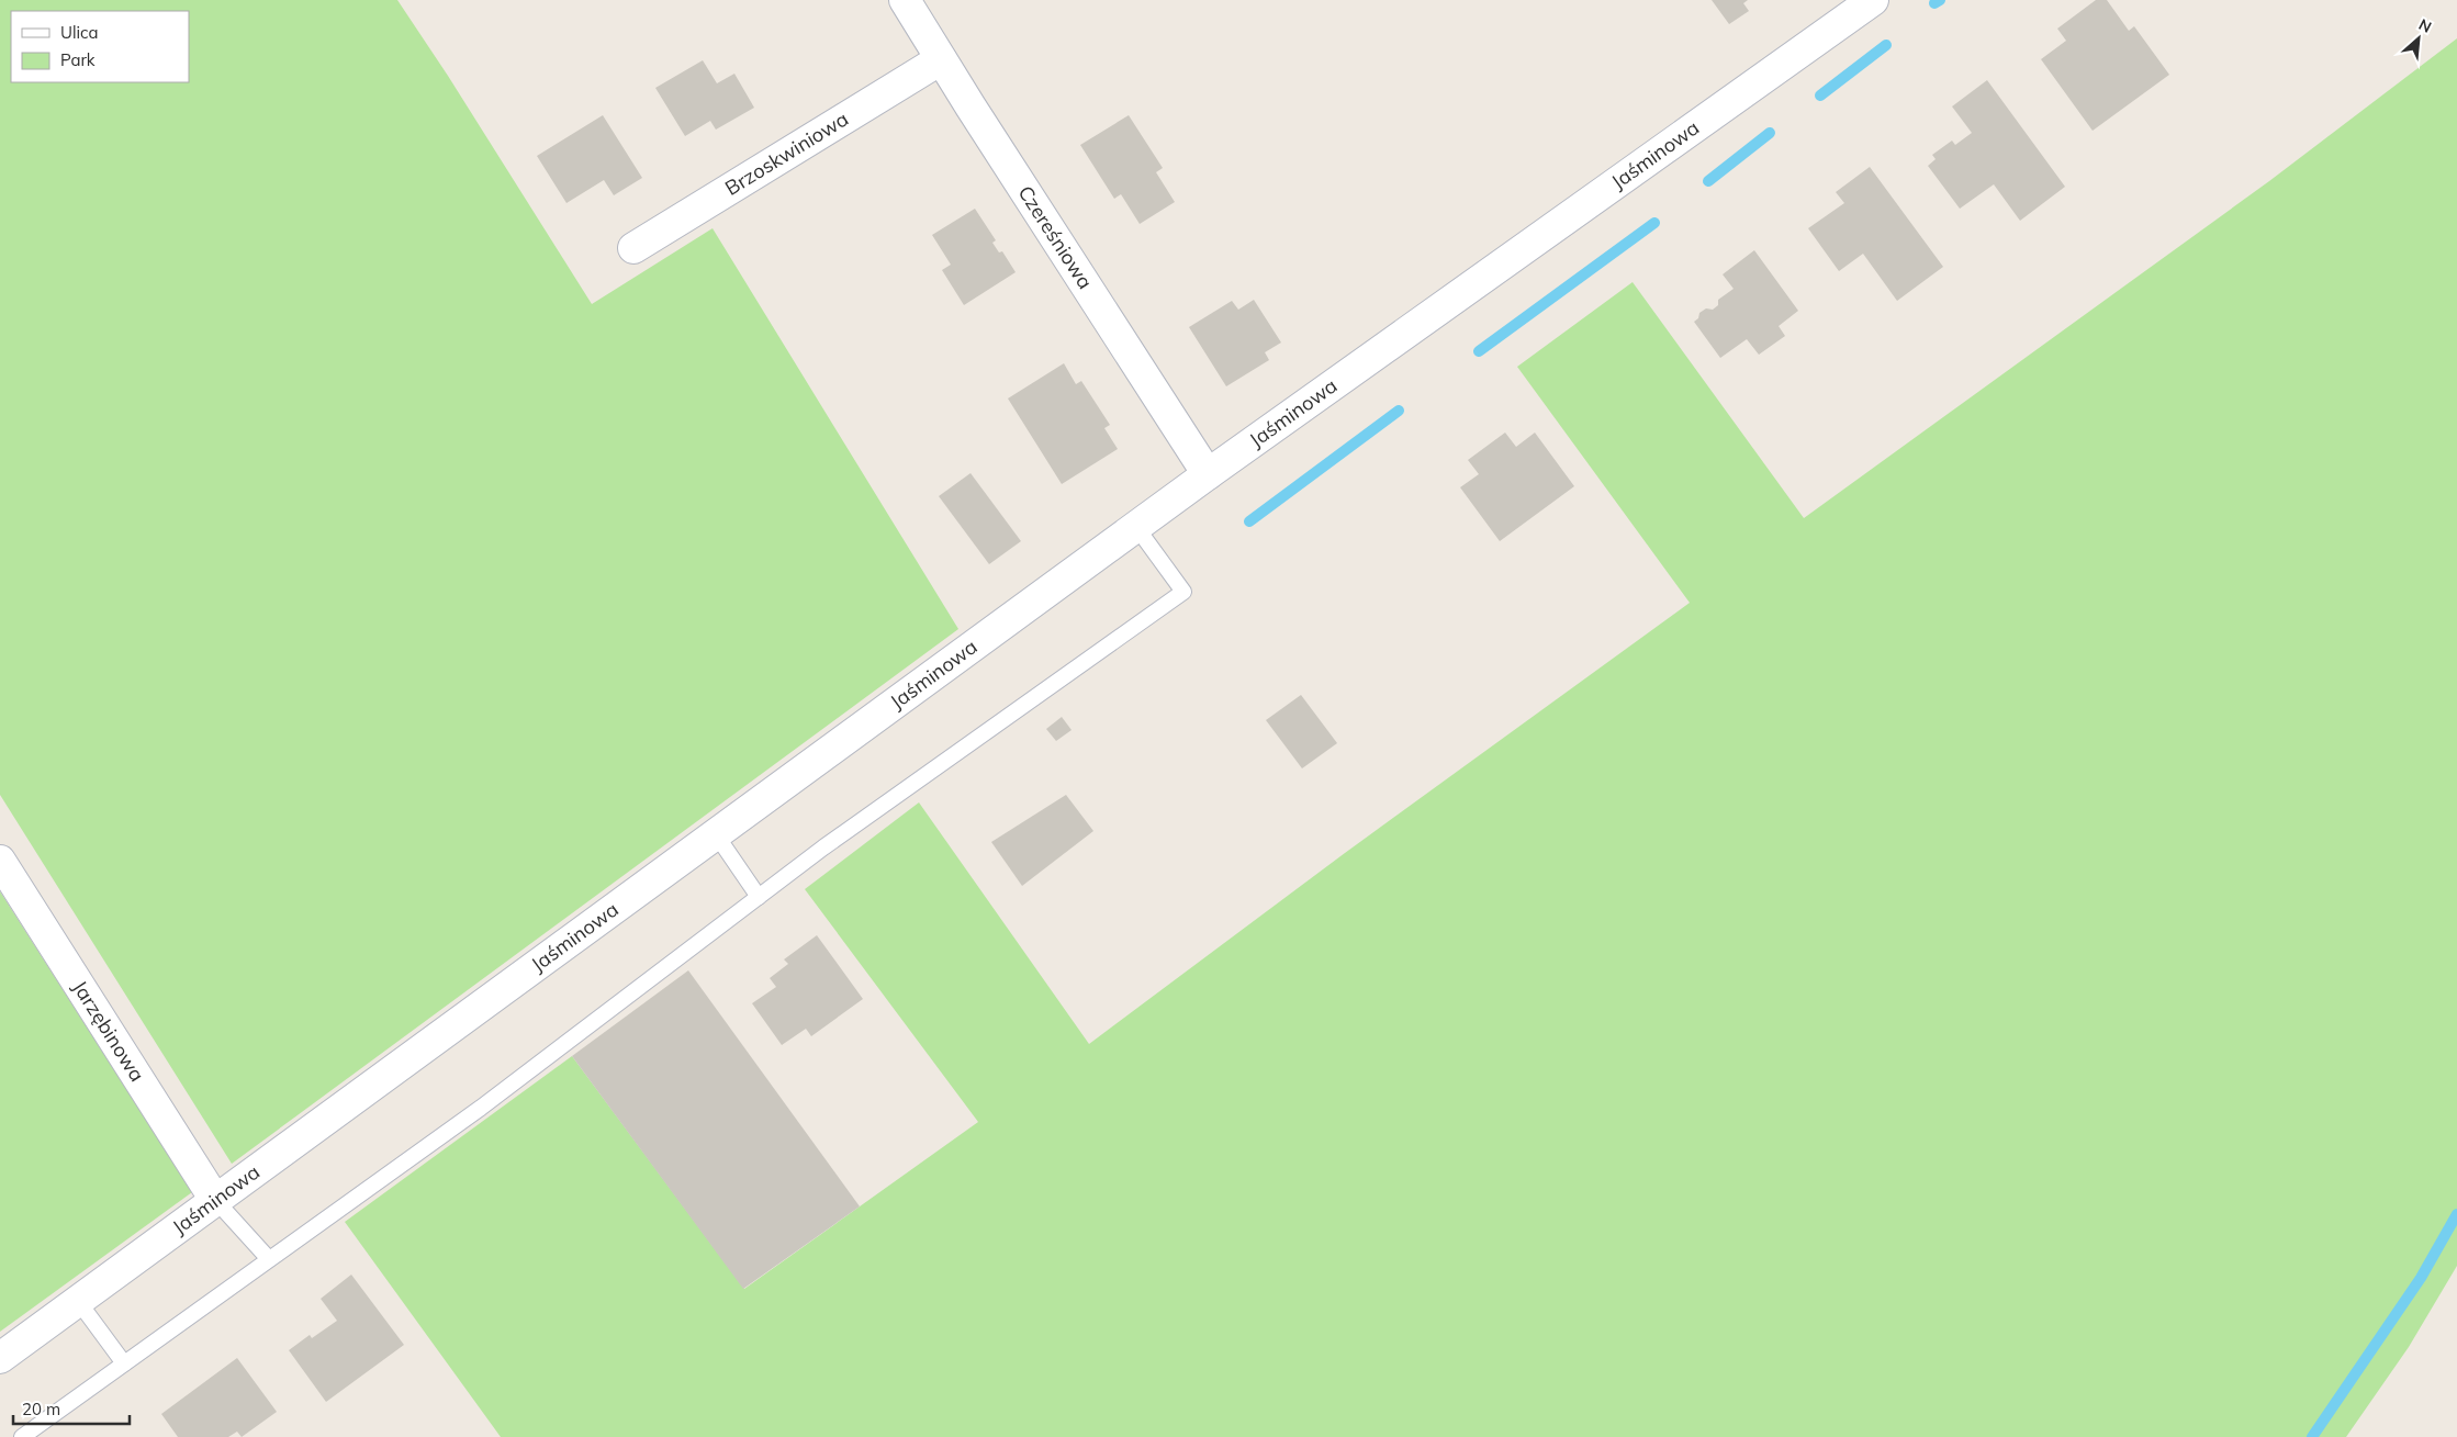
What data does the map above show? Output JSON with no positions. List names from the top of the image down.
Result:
{
  "streets": {
    "street": [
      "Brzoskwiniowa",
      "Jaśminowa",
      "Czereśniowa",
      "Jarzębinowa"
    ]
  },
  "crossings": [
    ["Brzoskwiniowa", "Czereśniowa"],
    ["Jaśminowa", "Czereśniowa"],
    ["Jaśminowa", "Jarzębinowa"]
  ],
  "legend": ["Ulica", "Park"],
  "scale_bar": "20 m",
  "north": "top right"
}
